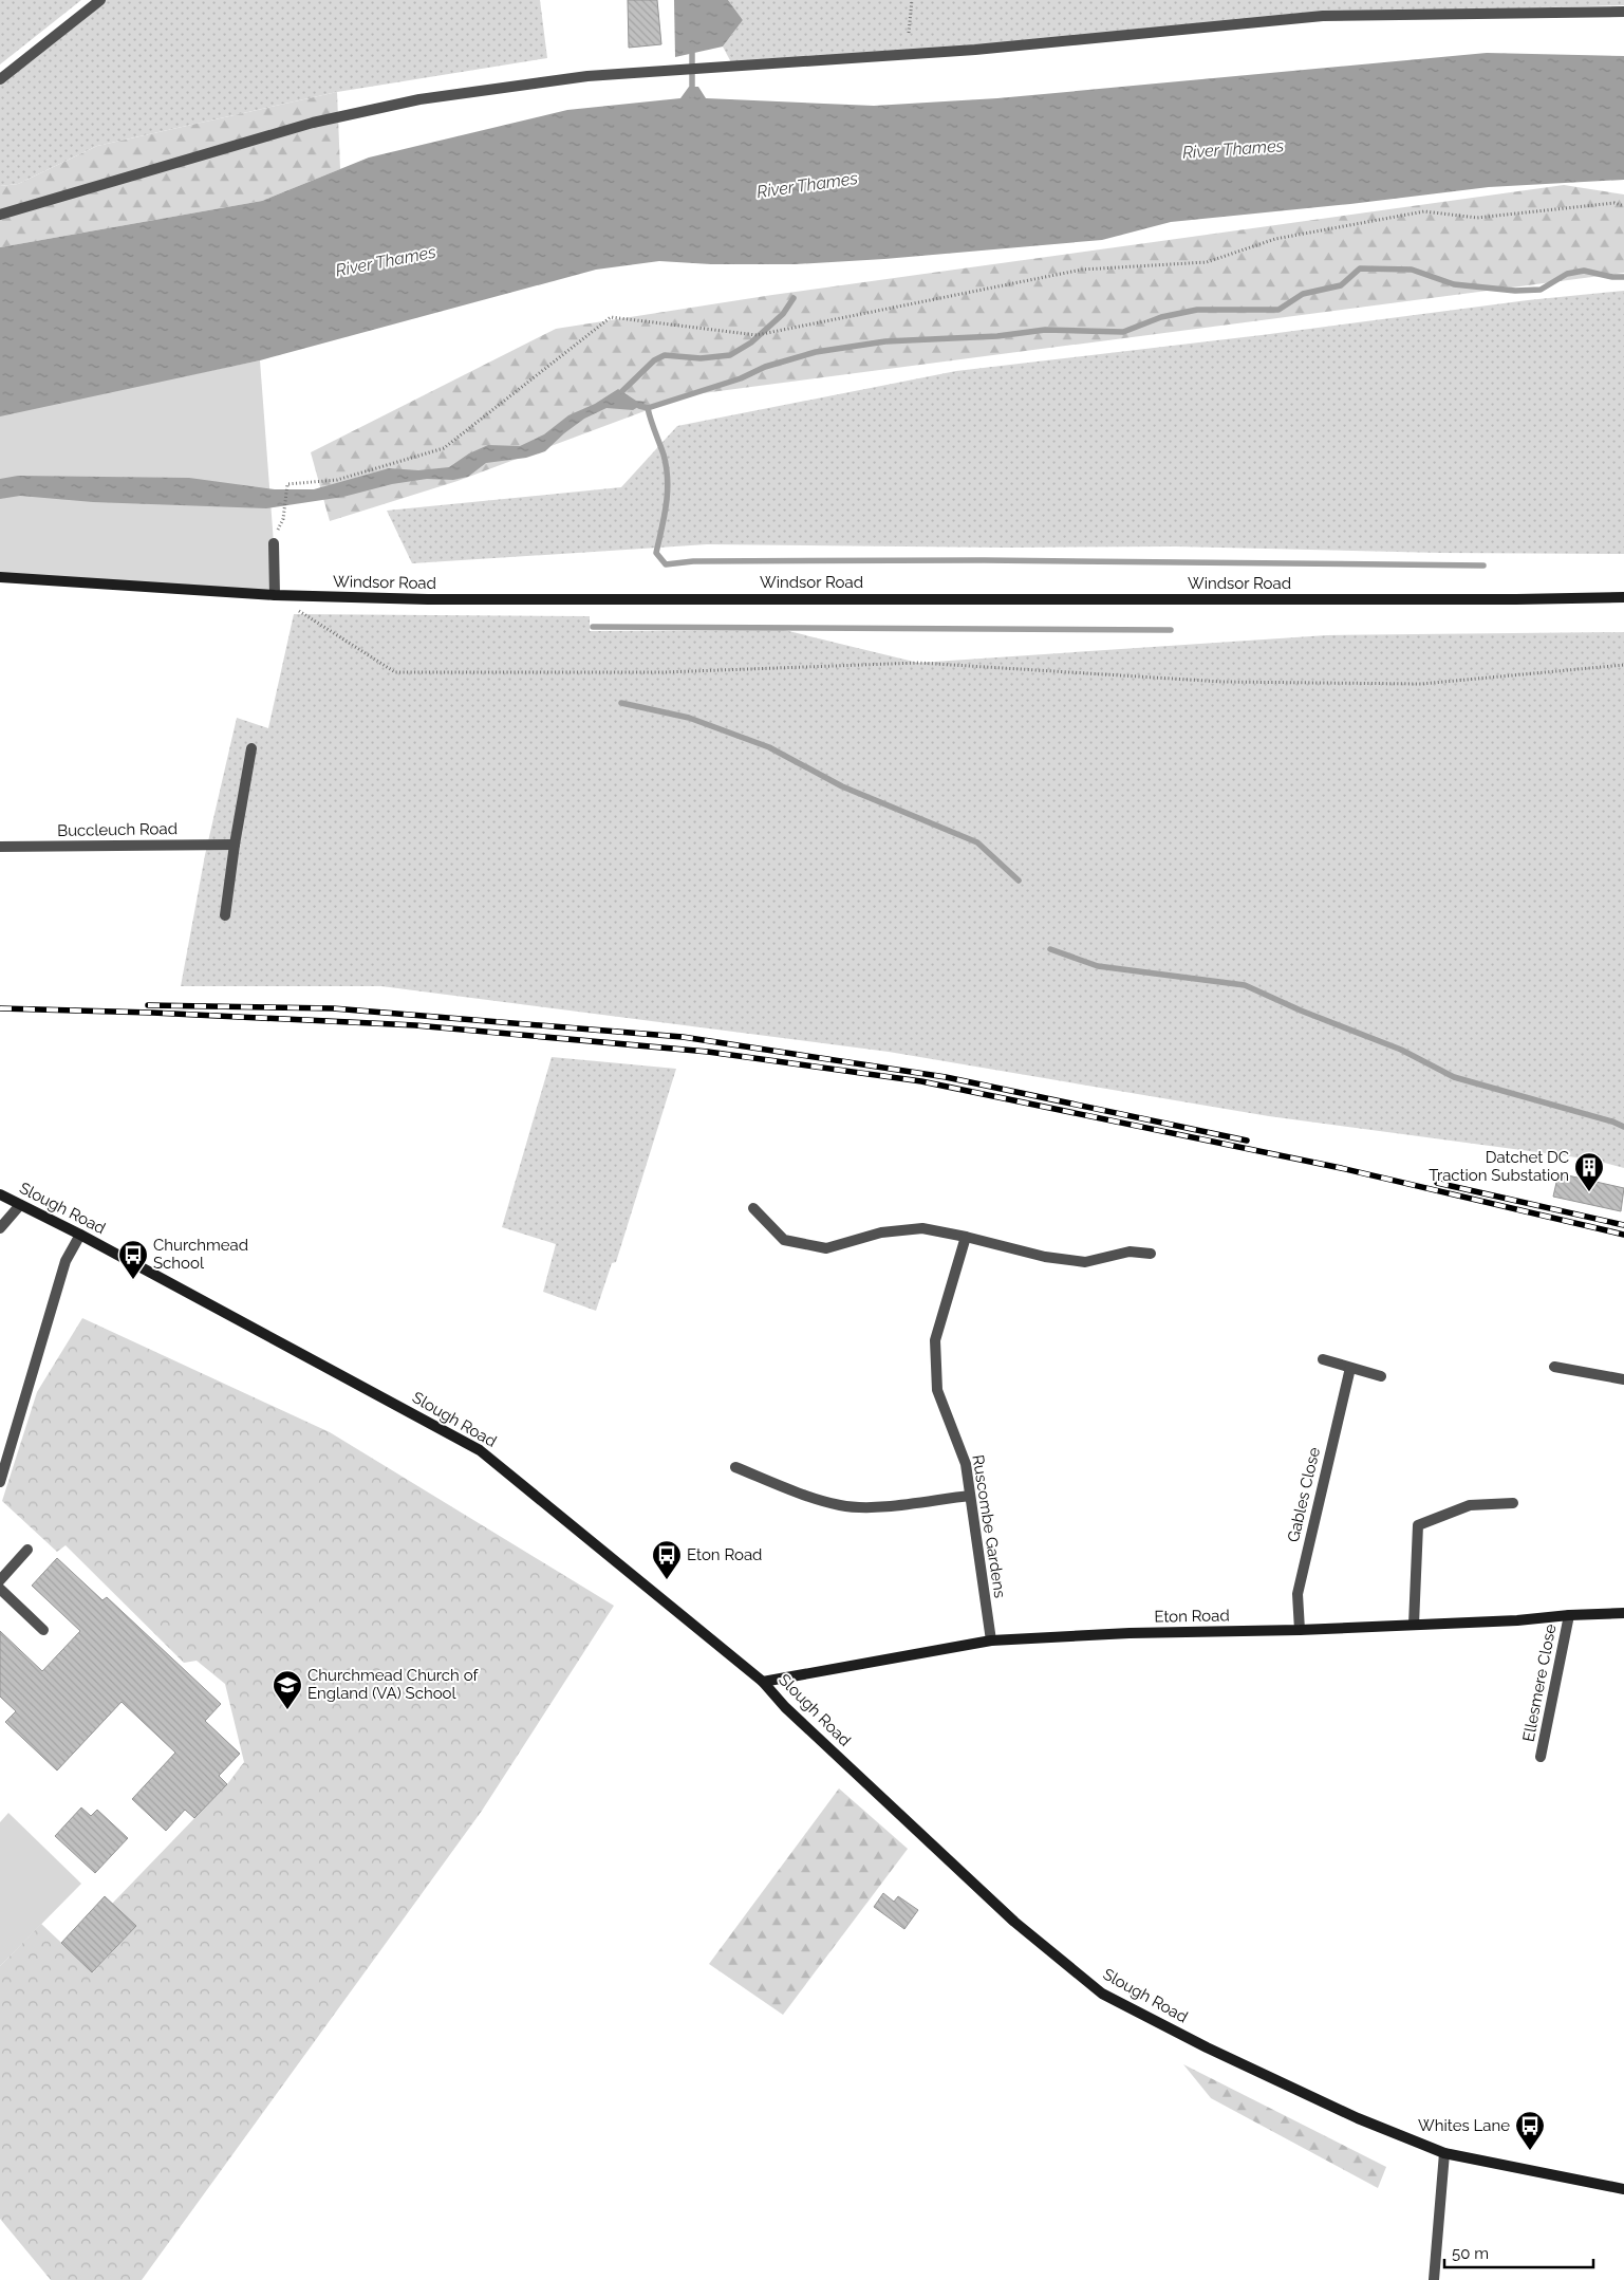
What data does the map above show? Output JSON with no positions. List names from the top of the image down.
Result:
{
  "streets": {
    "main road": ["Windsor Road", "Slough Road", "Eton Road"],
    "street": [
      "Buccleuch Road",
      "Gables Close",
      "Ruscombe Gardens",
      "Ellesmere Close"
    ]
  },
  "crossings": [
    ["Slough Road", "Eton Road"],
    ["Gables Close", "Eton Road"],
    ["Ruscombe Gardens", "Eton Road"],
    ["Eton Road", "Ellesmere Close"]
  ],
  "water": ["River Thames"],
  "places": {
    "building": ["Datchet DC Traction Substation"],
    "bus stop": ["Churchmead School", "Eton Road", "Whites Lane"],
    "school or university": ["Churchmead Church of England (VA) School"]
  },
  "scale_bar": "50 m"
}
